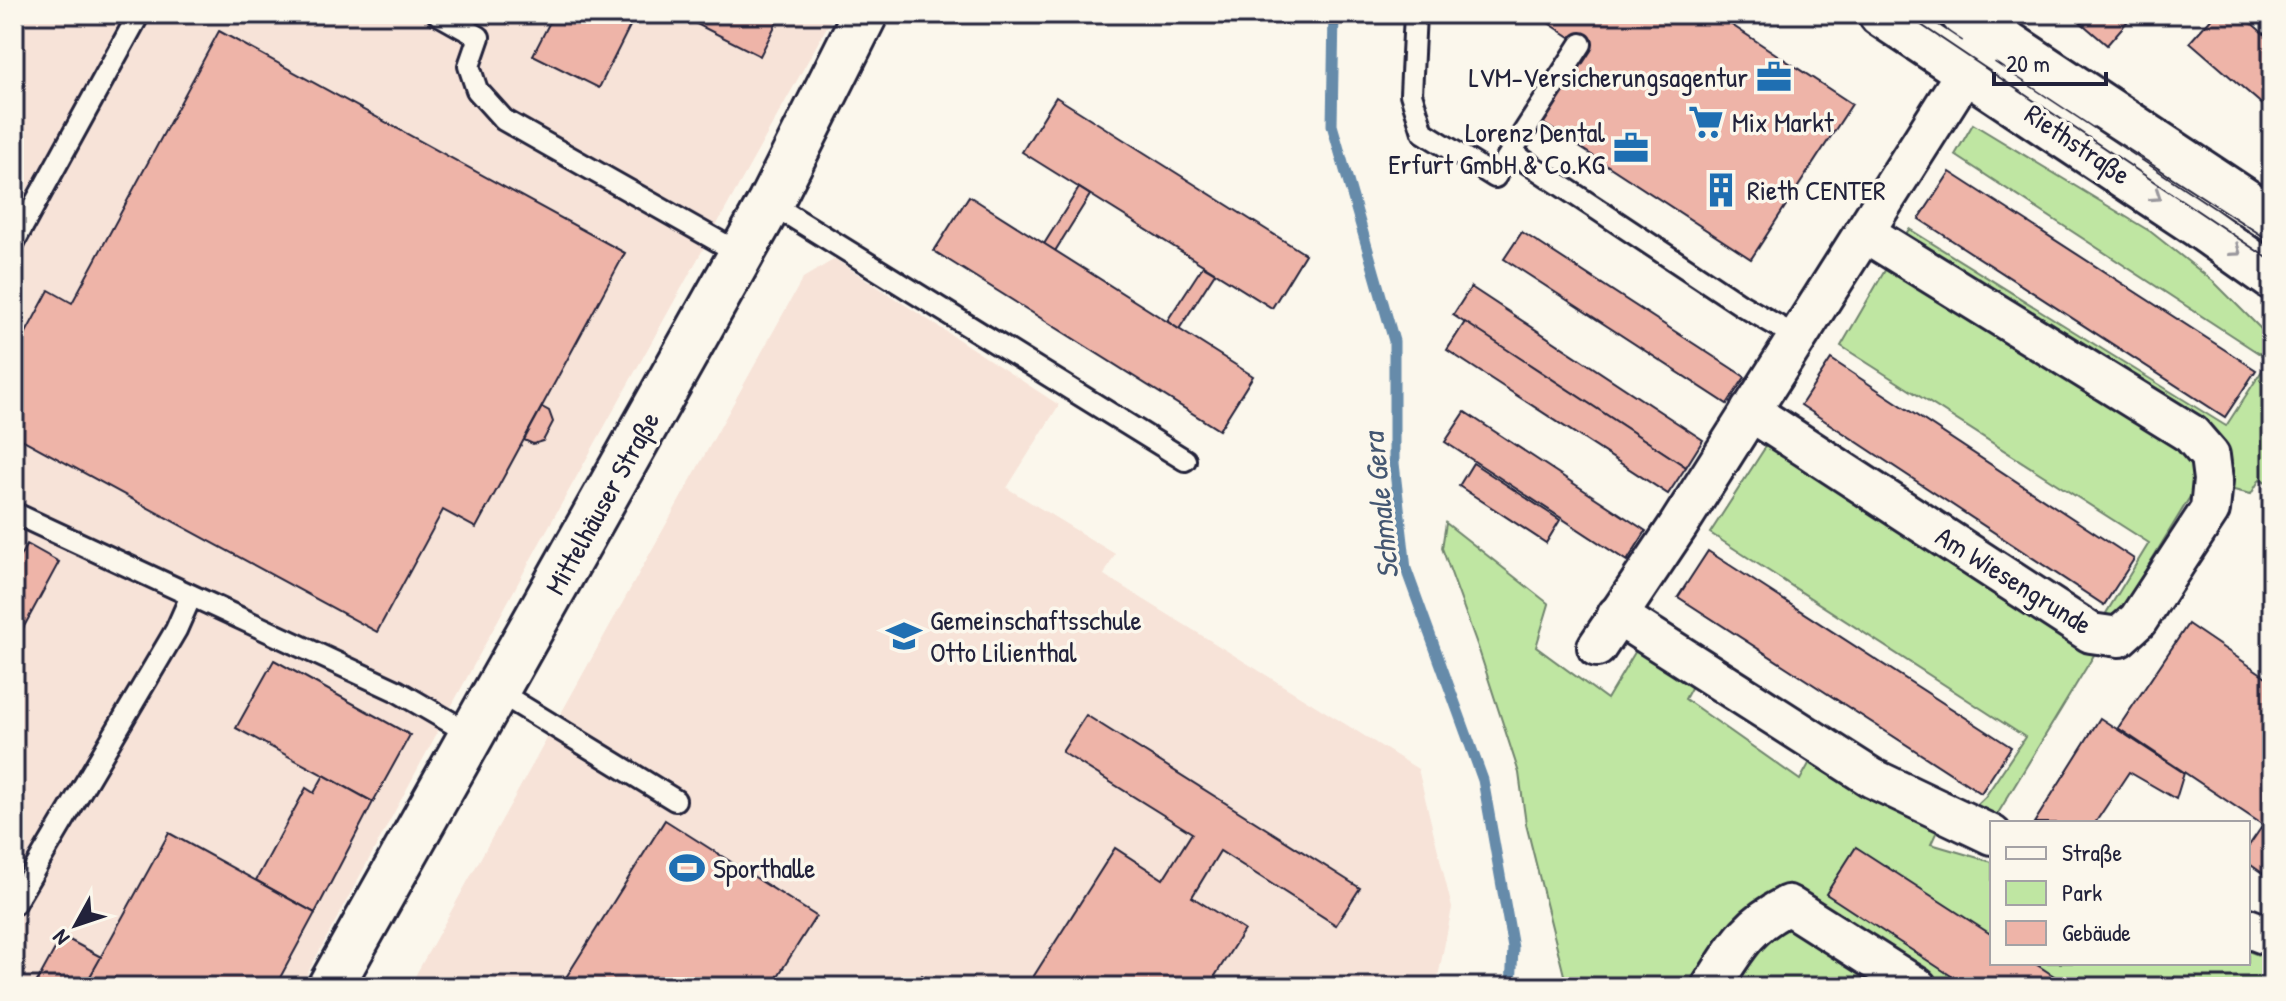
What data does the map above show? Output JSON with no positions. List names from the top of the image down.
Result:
{
  "streets": {
    "main road": ["Riethstraße", "Mittelhäuser Straße"],
    "street": ["Am Wiesengrunde"]
  },
  "water": ["Schmale Gera"],
  "places": {
    "office": ["LVM-Versicherungsagentur", "Lorenz Dental Erfurt GmbH & Co.KG"],
    "supermarket": ["Mix Markt"],
    "building": ["Rieth CENTER"],
    "school or university": ["Gemeinschaftsschule Otto Lilienthal"],
    "sports": ["Sporthalle"]
  },
  "legend": ["Straße", "Park", "Gebäude"],
  "scale_bar": "20 m",
  "north": "bottom left"
}
